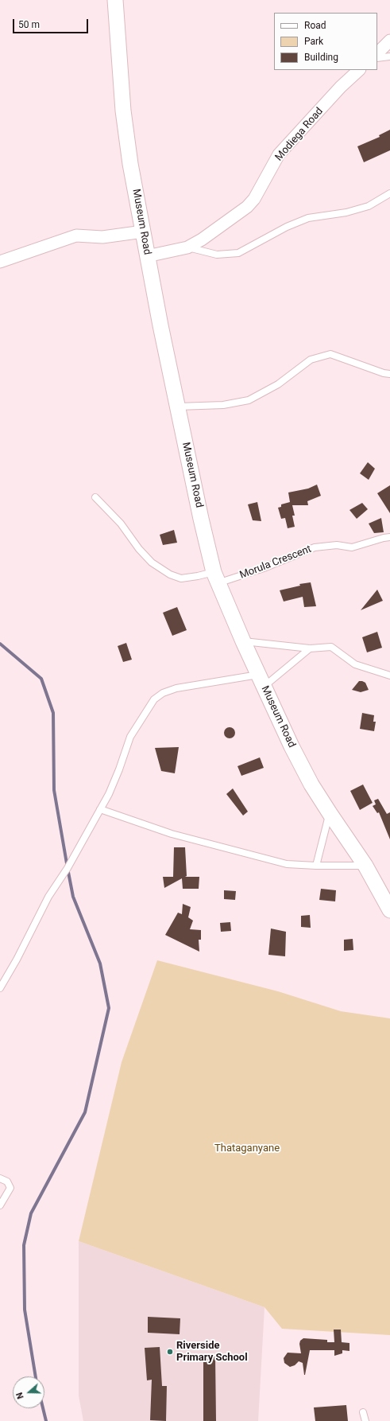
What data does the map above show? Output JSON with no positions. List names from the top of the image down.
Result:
{
  "streets": {
    "street": ["Modiega Road", "Museum Road"],
    "lane": ["Morula Crescent"]
  },
  "crossings": [
    ["Modiega Road", "Museum Road"],
    ["Museum Road", "Morula Crescent"]
  ],
  "parks": ["Thataganyane"],
  "places": ["Riverside Primary School"],
  "legend": ["Road", "Park", "Building"],
  "scale_bar": "50 m",
  "north": "left"
}
